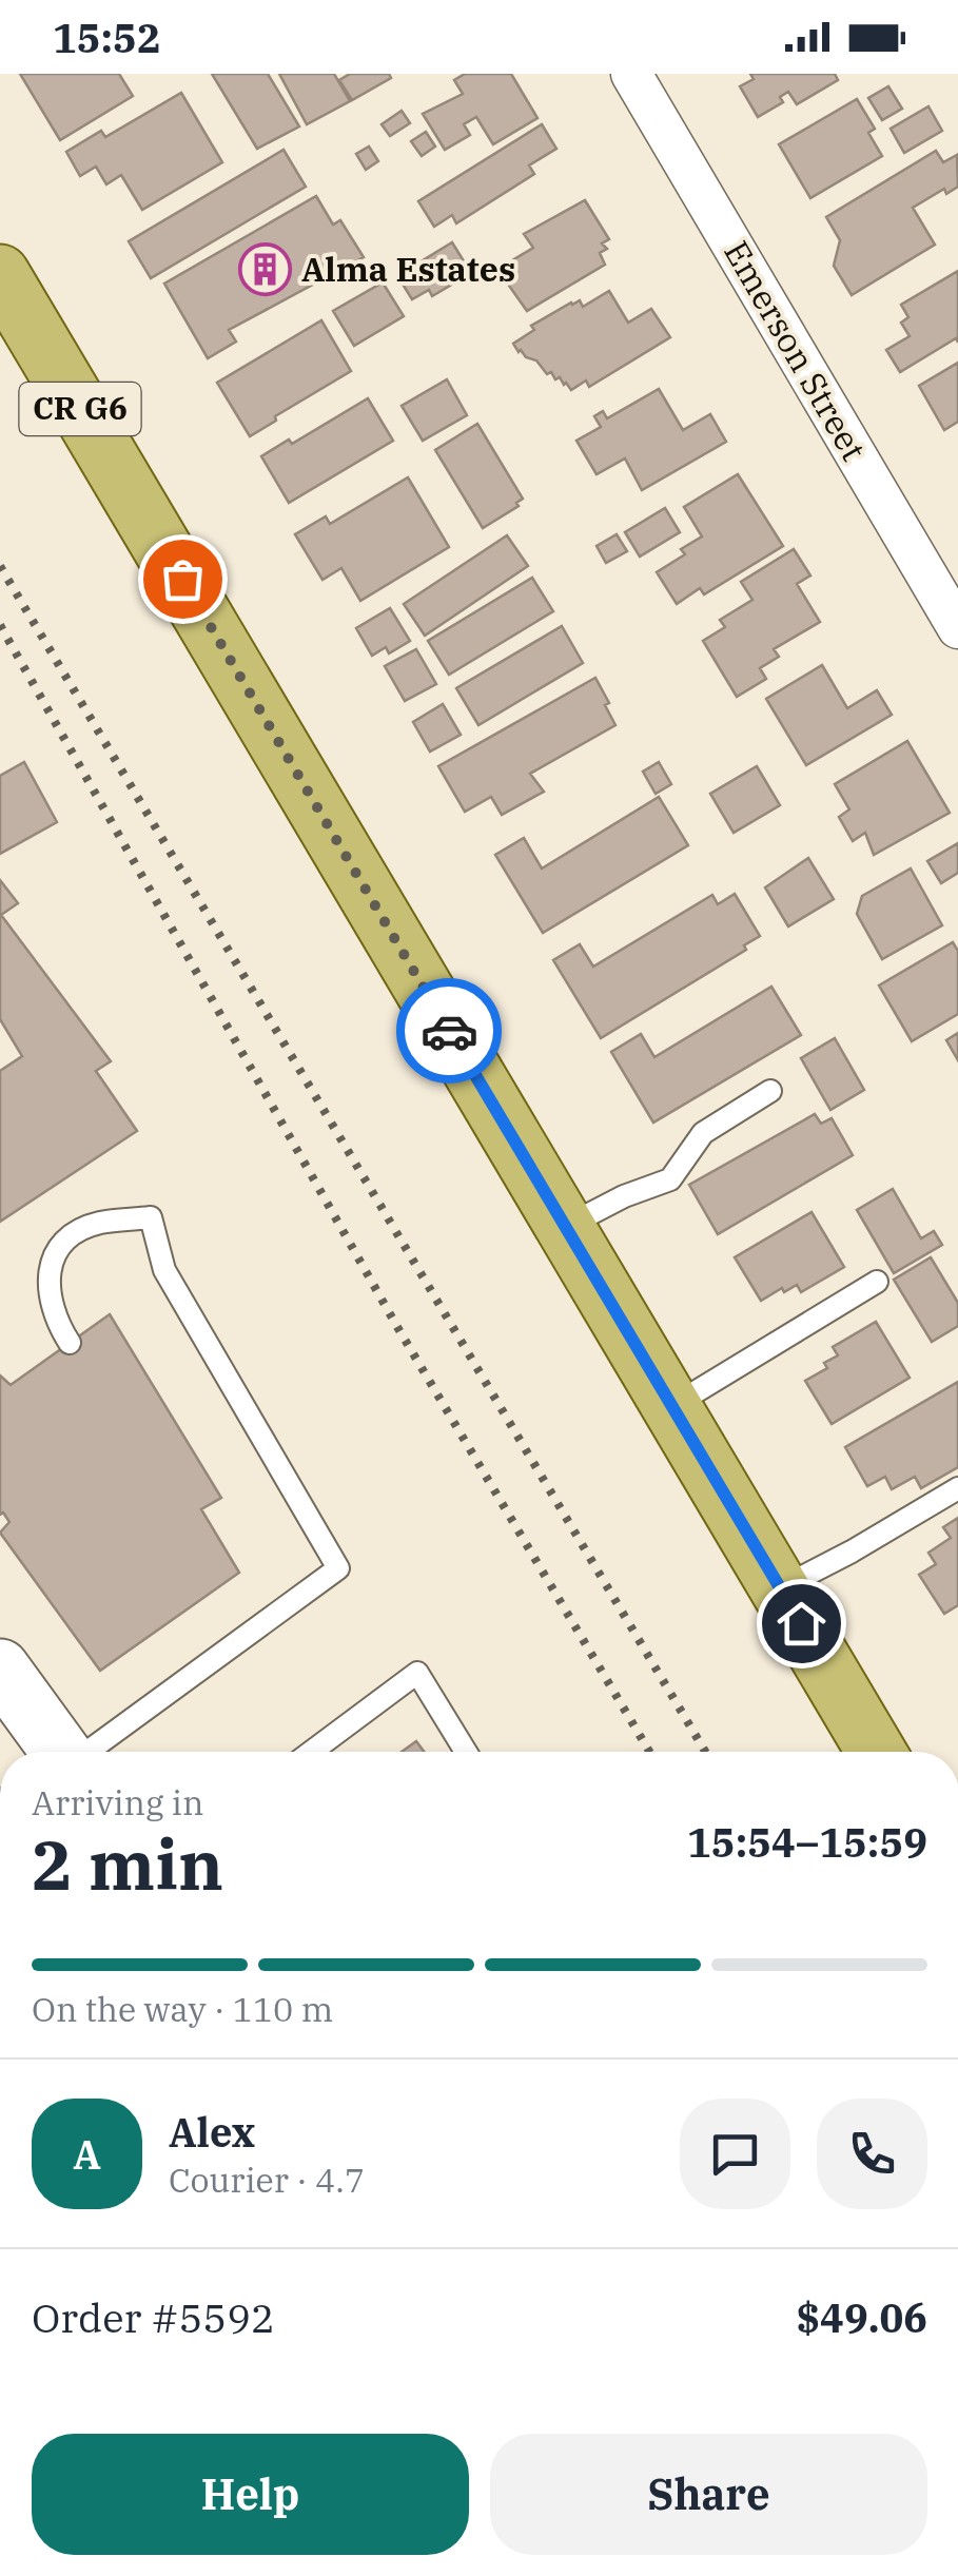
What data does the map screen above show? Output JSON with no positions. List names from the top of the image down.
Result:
{
  "streets": {
    "main road": ["CR G6"],
    "street": ["Emerson Street"]
  },
  "places": {
    "building": ["Alma Estates"]
  },
  "page": {
    "status": "15:52",
    "heading": ["2 min", "Arriving in", "15:54–15:59"],
    "panel": [
      "Alex",
      "Courier · 4.7",
      "Order #5592",
      "$49.06"
    ],
    "bar": "On the way · 110 m",
    "round": "A",
    "buttons": ["Help", "Share"]
  }
}
